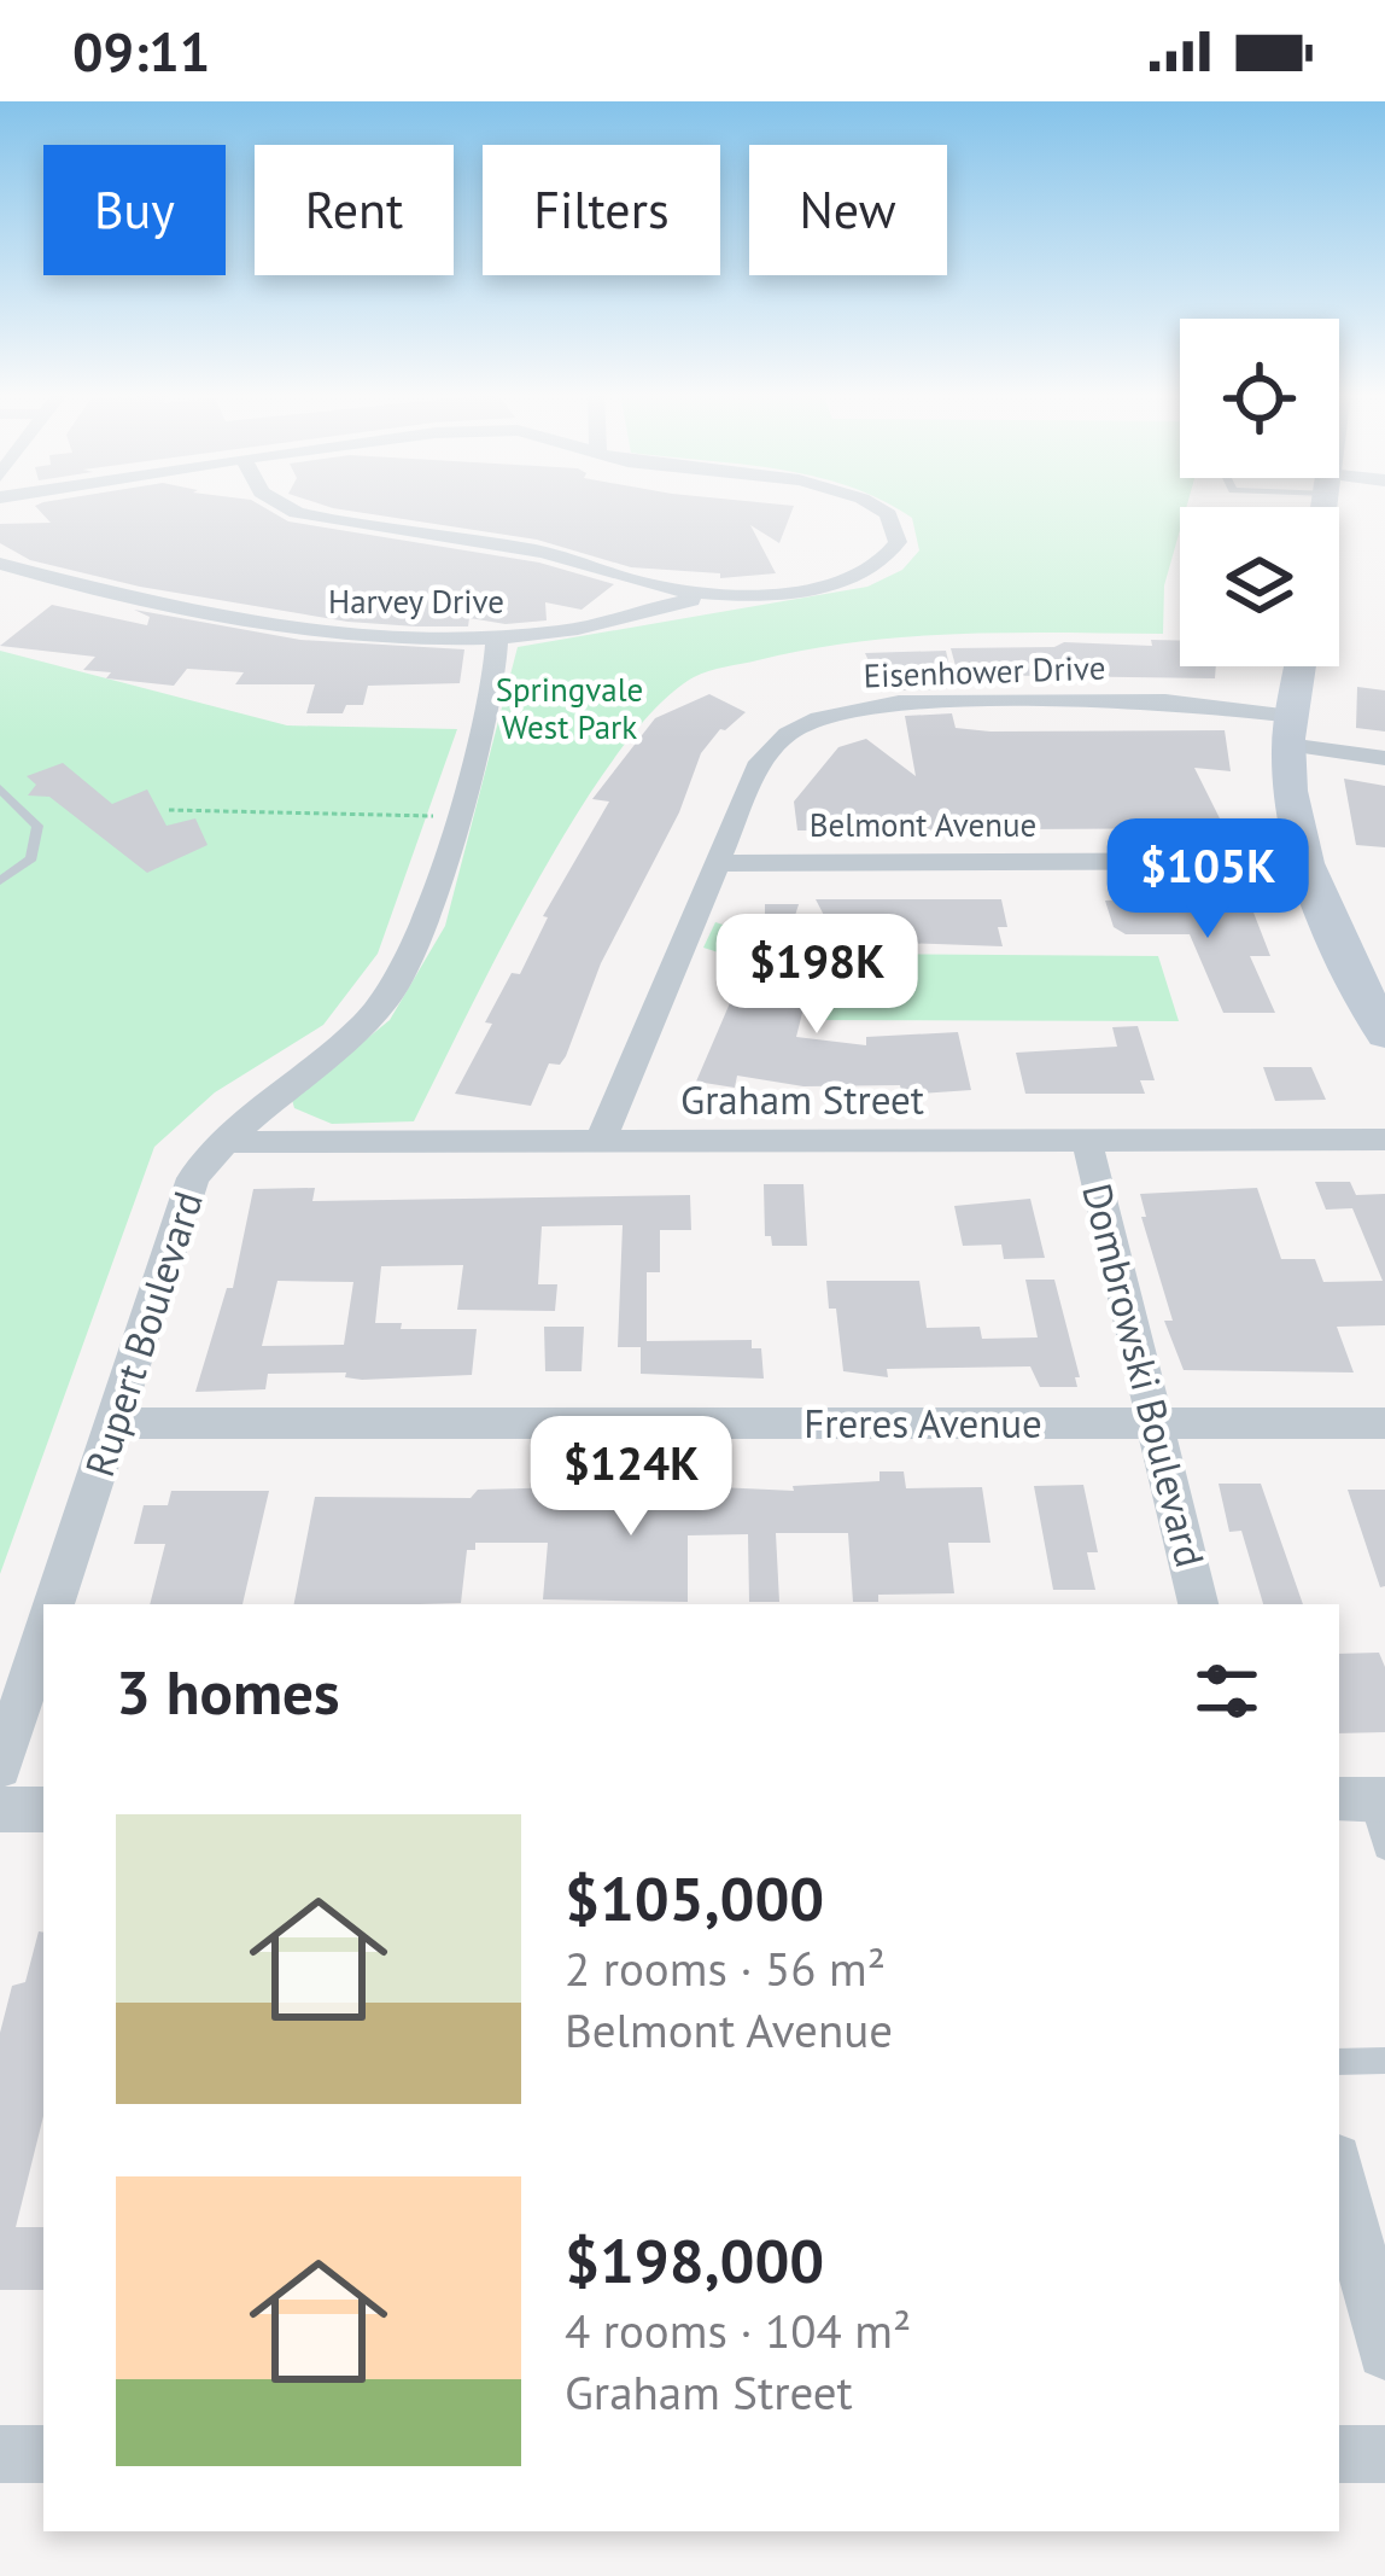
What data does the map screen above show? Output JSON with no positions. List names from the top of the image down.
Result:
{
  "streets": {
    "street": [
      "Harvey Drive",
      "Eisenhower Drive",
      "Belmont Avenue",
      "Graham Street",
      "Rupert Boulevard",
      "Dombrowski Boulevard",
      "Freres Avenue"
    ]
  },
  "crossings": [
    ["Harvey Drive", "Rupert Boulevard"],
    ["Eisenhower Drive", "Belmont Avenue"],
    ["Eisenhower Drive", "Graham Street"],
    ["Graham Street", "Rupert Boulevard"],
    ["Graham Street", "Dombrowski Boulevard"],
    ["Rupert Boulevard", "Freres Avenue"],
    ["Dombrowski Boulevard", "Freres Avenue"]
  ],
  "parks": ["Springvale West Park"],
  "page": {
    "status": "09:11",
    "chip": [
      "Buy",
      "Rent",
      "Filters",
      "New"
    ],
    "price": ["$105K", "$198K", "$124K"],
    "heading": "3 homes",
    "list": [
      {
        "name": "$105,000",
        "note": "2 rooms · 56 m² · Belmont Avenue"
      },
      {
        "name": "$198,000",
        "note": "4 rooms · 104 m² · Graham Street"
      }
    ]
  }
}
